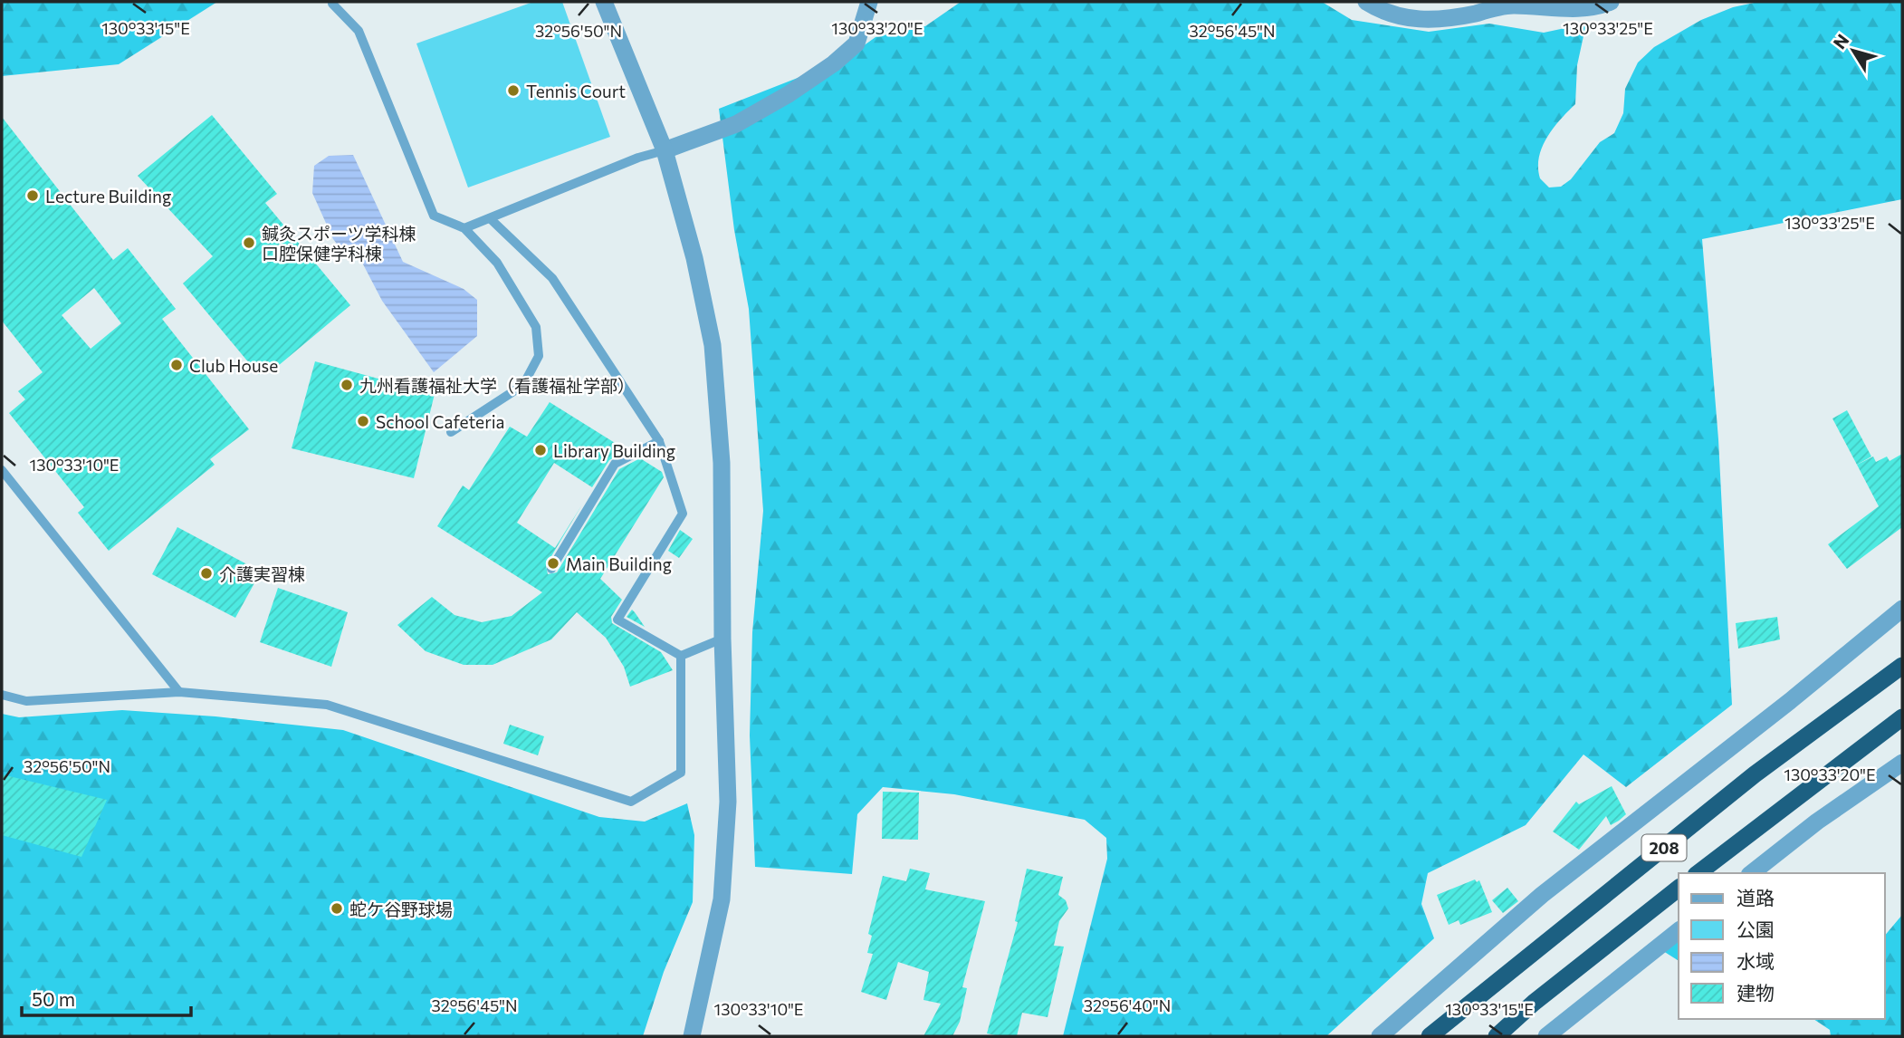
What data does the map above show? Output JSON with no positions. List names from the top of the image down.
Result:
{
  "streets": {
    "highway": ["208"]
  },
  "places": [
    "Tennis Court",
    "Lecture Building",
    "鍼灸スポーツ学科棟 口腔保健学科棟",
    "Club House",
    "九州看護福祉大学（看護福祉学部）",
    "School Cafeteria",
    "Library Building",
    "Main Building",
    "介護実習棟",
    "蛇ケ谷野球場"
  ],
  "legend": [
    "道路",
    "公園",
    "水域",
    "建物"
  ],
  "scale_bar": "50 m",
  "north": "top left",
  "coordinates": [
    "130°33'15\"E",
    "130°33'20\"E",
    "130°33'25\"E",
    "32°56'50\"N",
    "32°56'45\"N",
    "130°33'10\"E",
    "32°56'40\"N"
  ]
}
